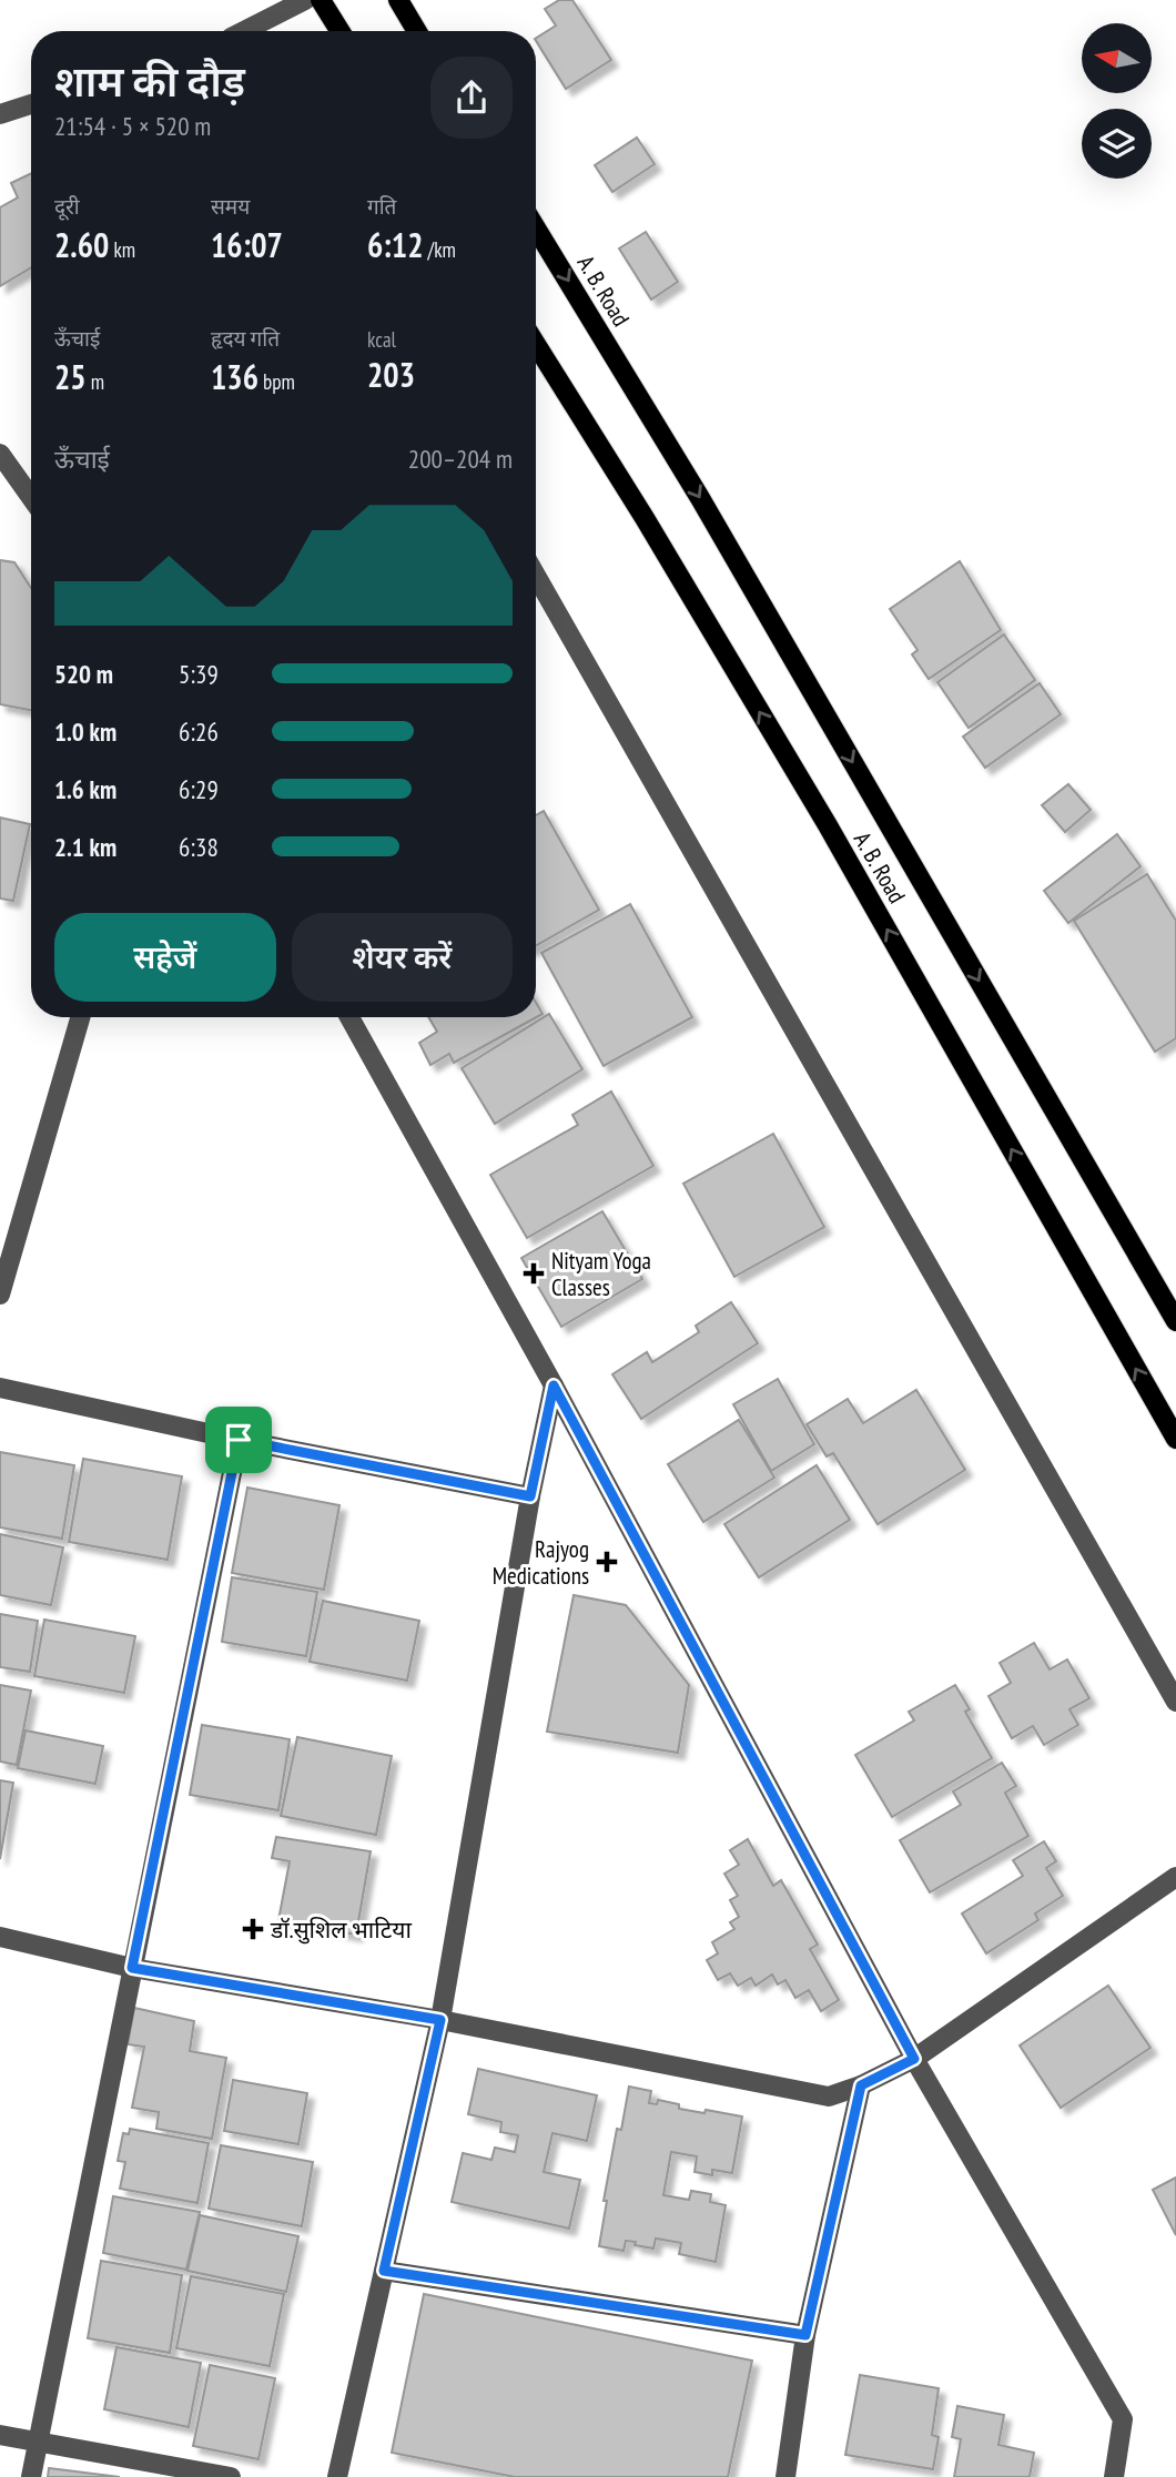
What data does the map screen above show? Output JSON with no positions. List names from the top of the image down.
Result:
{
  "streets": {
    "main road": ["A. B. Road"]
  },
  "places": {
    "health": ["Nityam Yoga Classes", "Rajyog Medications", "डॉ.सुशिल भाटिया"]
  },
  "north": "left",
  "page": {
    "heading": ["शाम की दौड़", "21:54 · 5 × 520 m"],
    "stats": [
      ["दूरी", "2.60 km"],
      ["समय", "16:07"],
      ["गति", "6:12 /km"],
      ["ऊँचाई", "25 m"],
      ["हृदय गति", "136 bpm"],
      ["kcal", "203"]
    ],
    "chart": ["ऊँचाई", "200–204 m"],
    "list": [
      {
        "name": "520 m",
        "note": "5:39"
      },
      {
        "name": "1.0 km",
        "note": "6:26"
      },
      {
        "name": "1.6 km",
        "note": "6:29"
      },
      {
        "name": "2.1 km",
        "note": "6:38"
      }
    ],
    "buttons": ["सहेजें", "शेयर करें"]
  }
}
